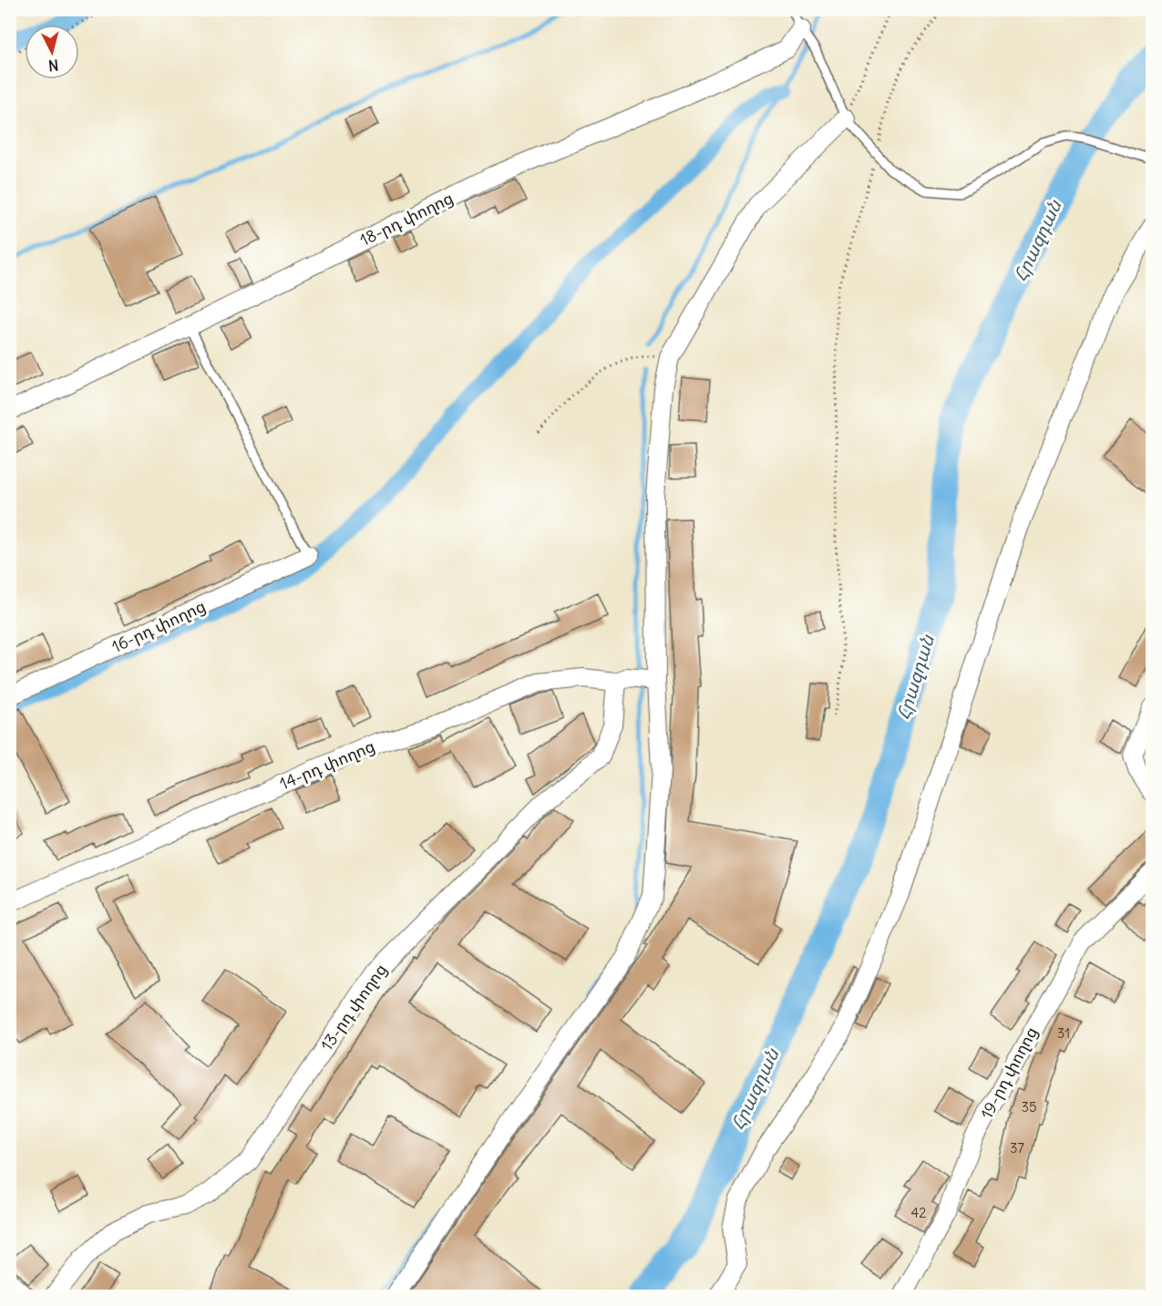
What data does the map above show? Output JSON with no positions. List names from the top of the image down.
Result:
{
  "streets": {
    "street": [
      "18-րդ փողոց",
      "16-րդ փողոց",
      "14-րդ փողոց",
      "13-րդ փողոց",
      "19-րդ փողոց"
    ]
  },
  "crossings": [
    ["14-րդ փողոց", "13-րդ փողոց"]
  ],
  "water": ["Հրազդան"],
  "house_numbers": [
    "31",
    "35",
    "37",
    "42"
  ],
  "north": "bottom"
}
